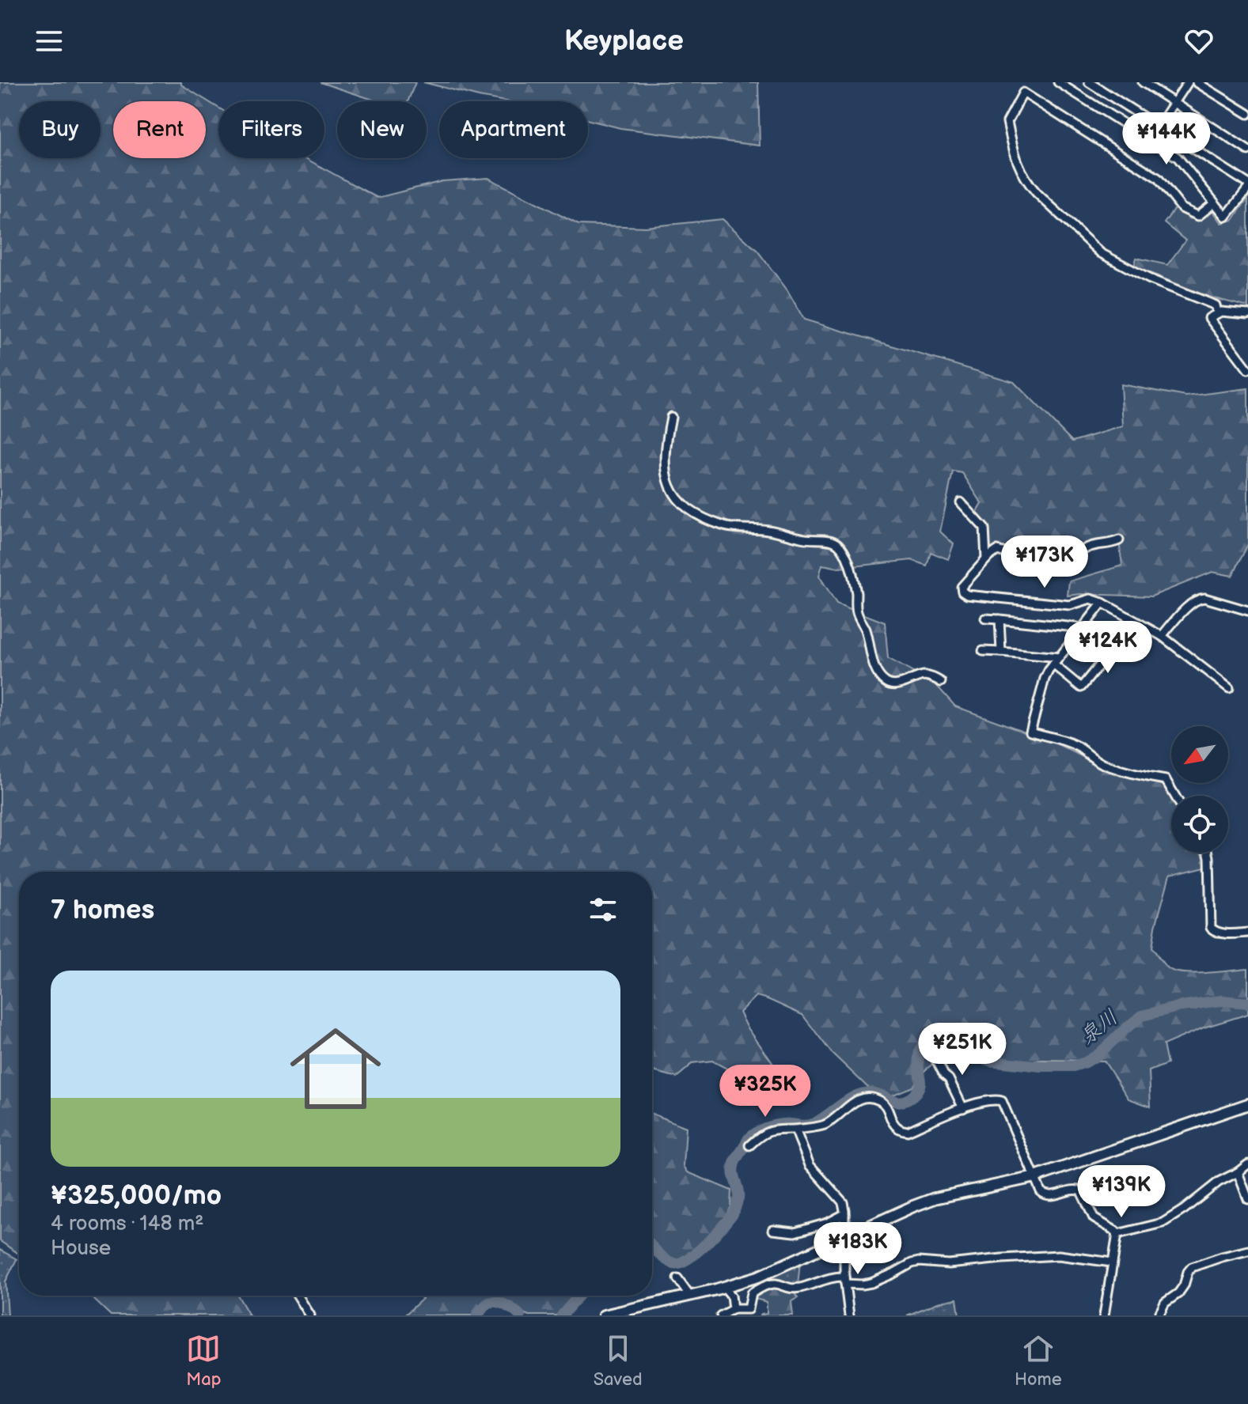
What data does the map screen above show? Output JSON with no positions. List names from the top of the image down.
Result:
{
  "water": ["泉川"],
  "north": "bottom left",
  "page": {
    "header": "Keyplace",
    "chip": [
      "Buy",
      "Rent",
      "Filters",
      "New",
      "Apartment"
    ],
    "price": [
      "¥144K",
      "¥173K",
      "¥124K",
      "¥251K",
      "¥325K",
      "¥139K",
      "¥183K"
    ],
    "heading": "7 homes",
    "list": [
      {
        "name": "¥325,000/mo",
        "note": "4 rooms · 148 m² · House"
      }
    ],
    "tabs": ["Map", "Saved", "Home"]
  }
}
